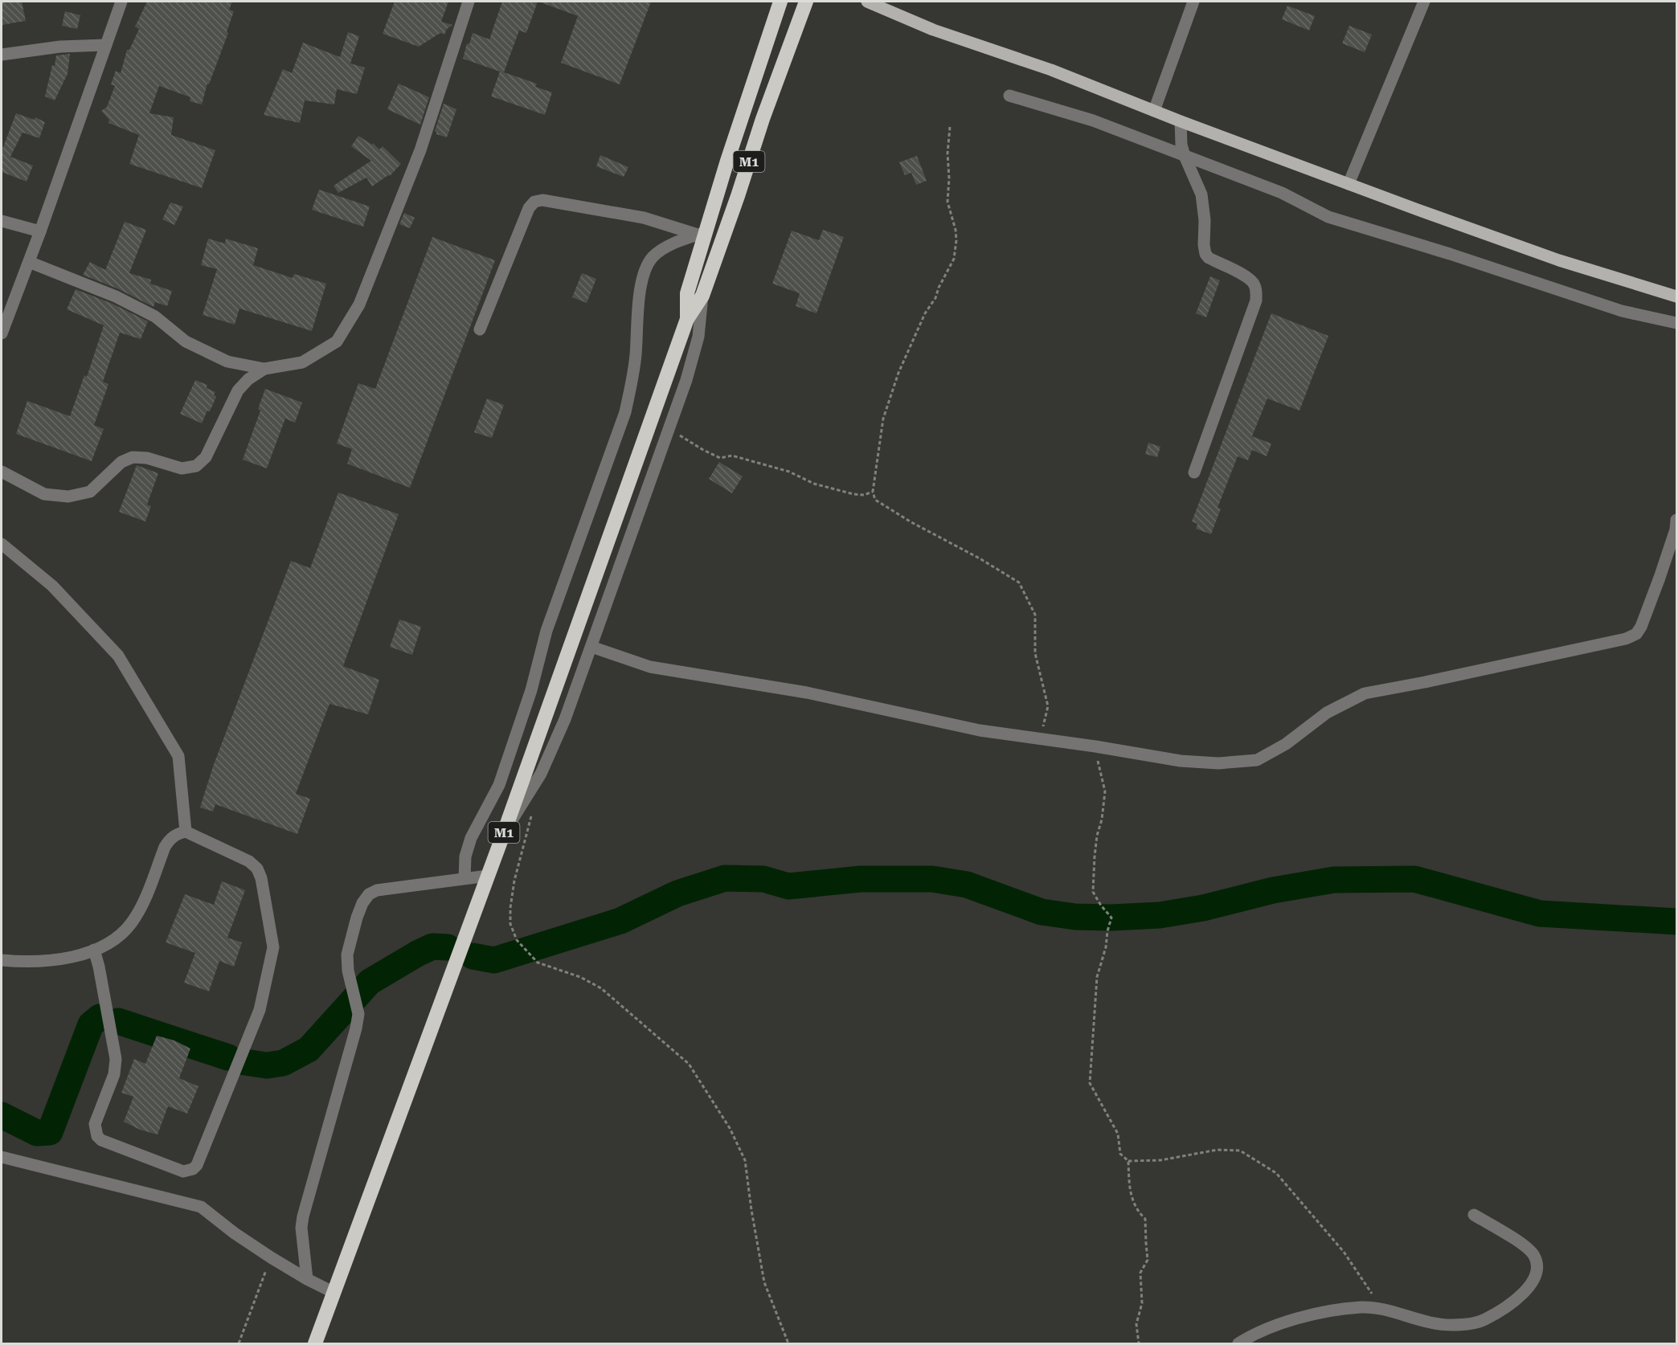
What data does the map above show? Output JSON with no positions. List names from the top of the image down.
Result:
{
  "streets": {
    "highway": ["M1"]
  }
}
